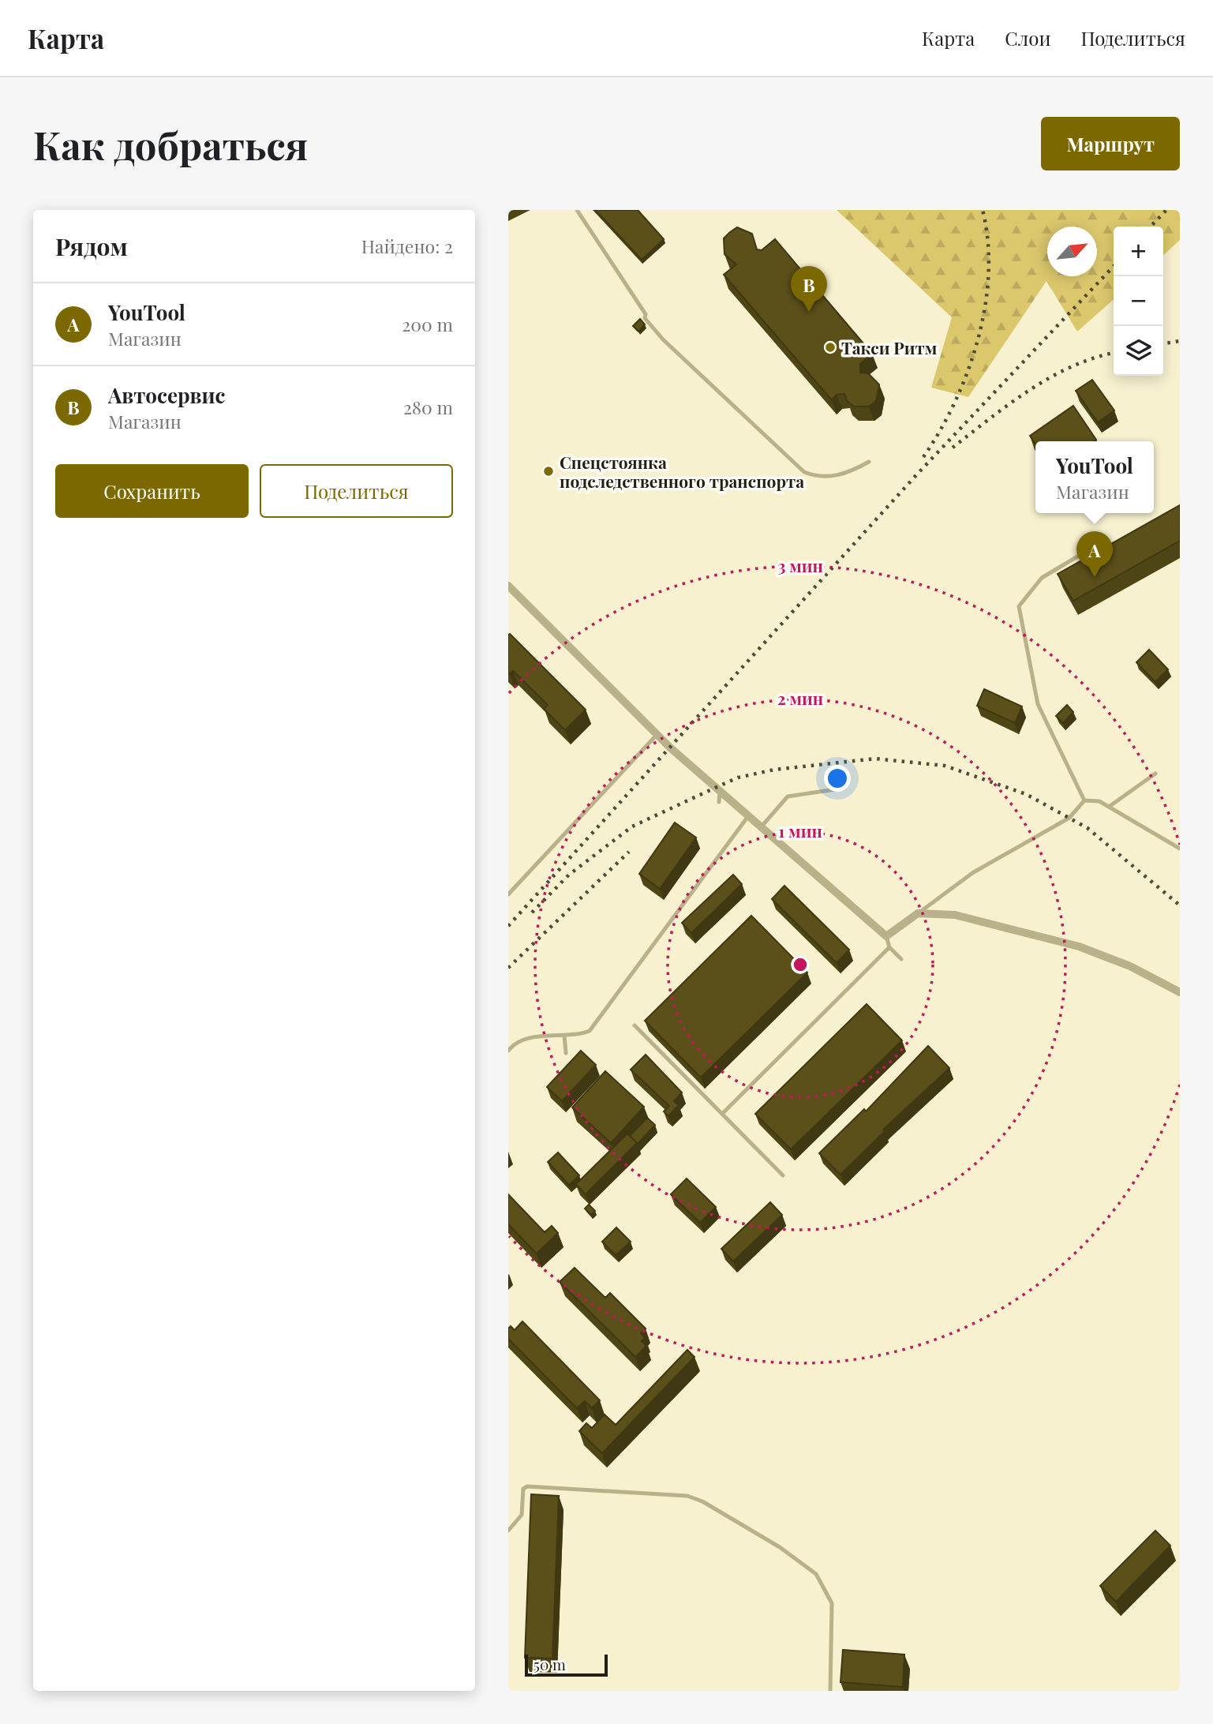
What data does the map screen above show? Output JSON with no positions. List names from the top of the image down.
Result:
{
  "places": ["Такси Ритм", "Спецстоянка подследственного транспорта"],
  "scale_bar": "50 m",
  "north": "top right",
  "page": {
    "header": "Карта",
    "nav": ["Карта", "Слои", "Поделиться"],
    "buttons": [
      "Маршрут",
      ["Сохранить", "Поделиться"]
    ],
    "title": "Как добраться",
    "heading": ["Рядом", "Найдено: 2"],
    "map_buttons": ["+", "−"],
    "pins": ["B", "A"],
    "list": [
      {
        "mark": "A",
        "name": "YouTool",
        "note": "Магазин",
        "value": "200 m"
      },
      {
        "mark": "B",
        "name": "Автосервис",
        "note": "Магазин",
        "value": "280 m"
      }
    ],
    "popup": ["YouTool", "Магазин"],
    "scale": "50 m"
  },
  "rings": ["3 мин", "2 мин", "1 мин"]
}
